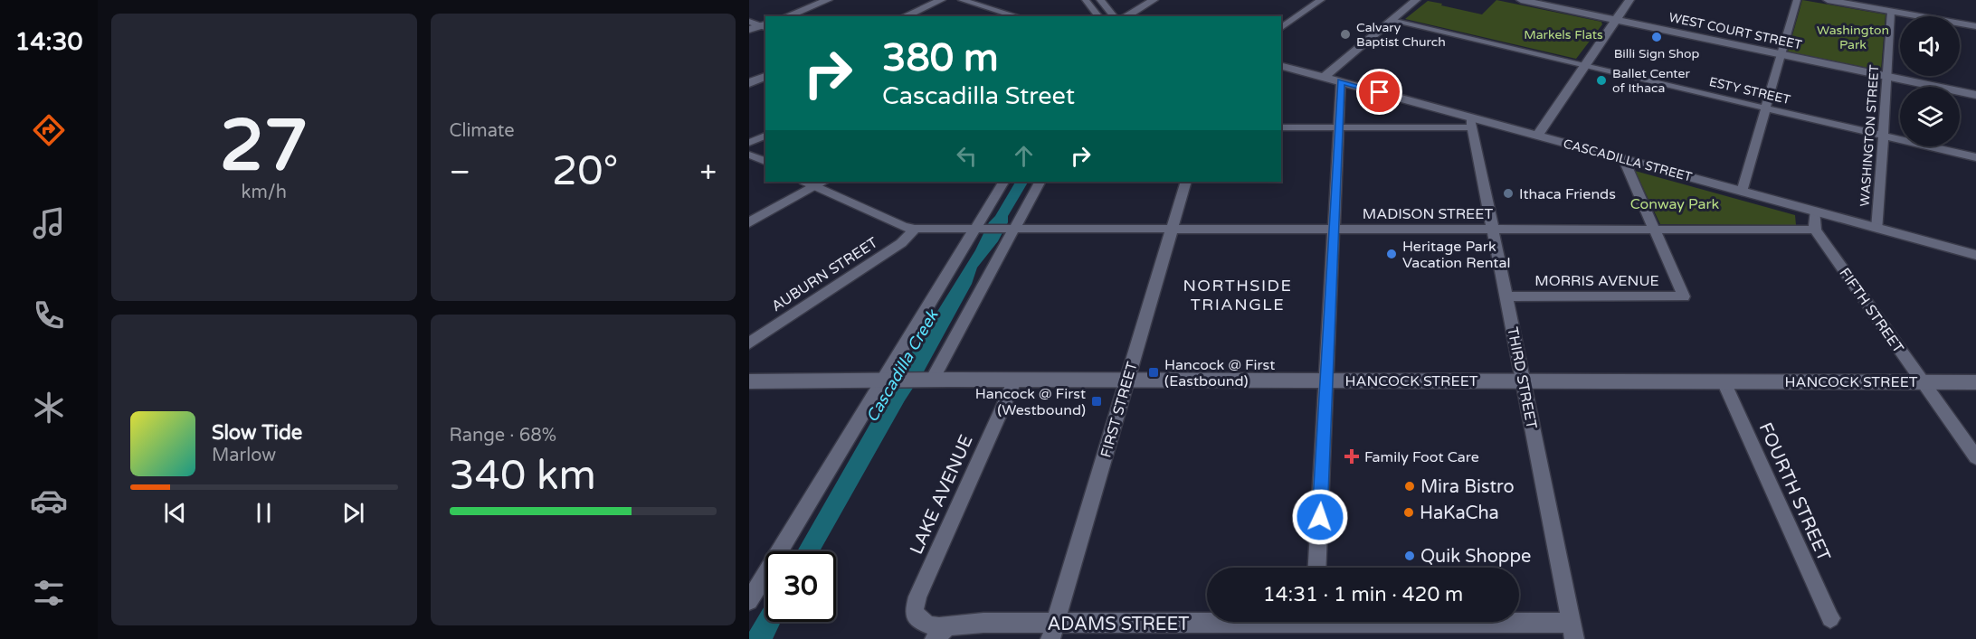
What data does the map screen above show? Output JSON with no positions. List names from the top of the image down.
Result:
{
  "streets": {
    "street": [
      "WEST COURT STREET",
      "ESTY STREET",
      "WASHINGTON STREET",
      "CASCADILLA STREET",
      "MADISON STREET",
      "AUBURN STREET",
      "MORRIS AVENUE",
      "FIFTH STREET",
      "THIRD STREET",
      "HANCOCK STREET",
      "FIRST STREET",
      "FOURTH STREET",
      "LAKE AVENUE",
      "ADAMS STREET"
    ]
  },
  "crossings": [
    ["WEST COURT STREET", "WASHINGTON STREET"],
    ["ESTY STREET", "WASHINGTON STREET"],
    ["WASHINGTON STREET", "CASCADILLA STREET"],
    ["CASCADILLA STREET", "THIRD STREET"],
    ["MADISON STREET", "AUBURN STREET"],
    ["MADISON STREET", "MORRIS AVENUE"],
    ["MADISON STREET", "FIFTH STREET"],
    ["MADISON STREET", "THIRD STREET"],
    ["MADISON STREET", "FIRST STREET"],
    ["MORRIS AVENUE", "THIRD STREET"],
    ["FIFTH STREET", "HANCOCK STREET"],
    ["THIRD STREET", "HANCOCK STREET"],
    ["THIRD STREET", "ADAMS STREET"],
    ["HANCOCK STREET", "FIRST STREET"],
    ["HANCOCK STREET", "FOURTH STREET"],
    ["HANCOCK STREET", "LAKE AVENUE"],
    ["FIRST STREET", "ADAMS STREET"],
    ["LAKE AVENUE", "ADAMS STREET"]
  ],
  "districts": ["NORTHSIDE TRIANGLE"],
  "water": ["Cascadilla Creek"],
  "parks": ["Washington Park", "Markels Flats", "Conway Park"],
  "places": {
    "other": [
      "Calvary Baptist Church",
      "Billi Sign Shop",
      "Ballet Center of Ithaca",
      "Ithaca Friends",
      "Heritage Park Vacation Rental",
      "Mira Bistro",
      "HaKaCha",
      "Quik Shoppe"
    ],
    "transit": ["Hancock @ First (Eastbound)", "Hancock @ First (Westbound)"],
    "health": ["Family Foot Care"]
  },
  "page": {
    "tabs": "14:30",
    "tile": [
      ["27", "km/h"],
      "Climate",
      ["Range · 68%", "340 km"]
    ],
    "turn": ["380 m", "Cascadilla Street"],
    "heat": ["−", "20°", "+"],
    "song": ["Slow Tide", "Marlow"],
    "limit": "30",
    "trip": "14:31 · 1 min · 420 m"
  }
}
